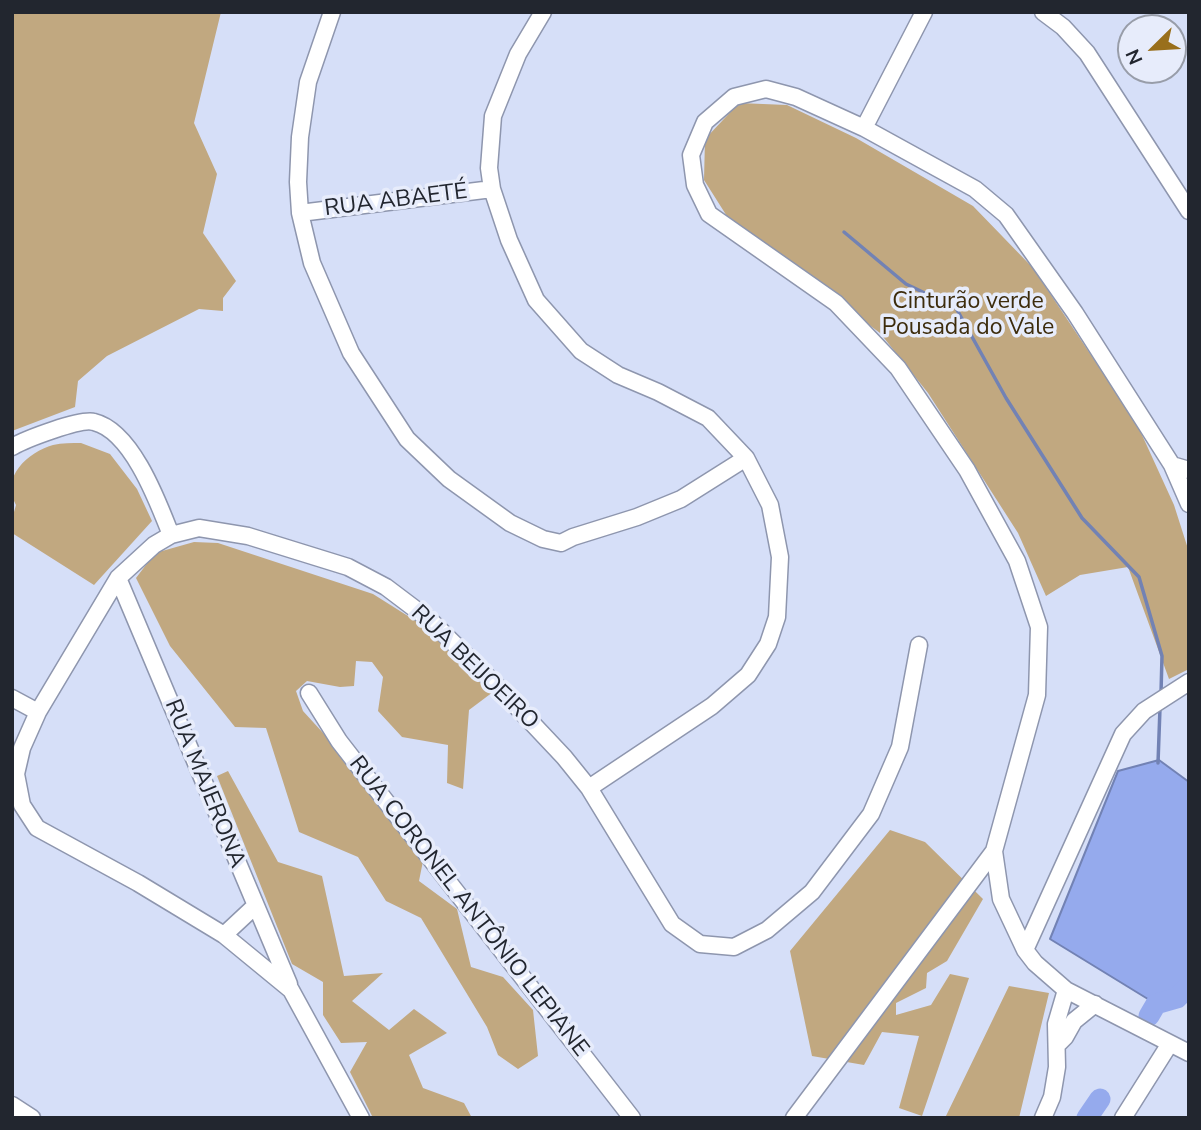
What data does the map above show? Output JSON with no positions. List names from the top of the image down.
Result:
{
  "streets": {
    "street": [
      "RUA ABAETÉ",
      "RUA BEIJOEIRO",
      "RUA MAJERONA",
      "RUA CORONEL ANTÔNIO LEPIANE"
    ]
  },
  "crossings": [
    ["RUA BEIJOEIRO", "RUA MAJERONA"]
  ],
  "parks": ["Cinturão verde Pousada do Vale"],
  "north": "bottom left"
}
